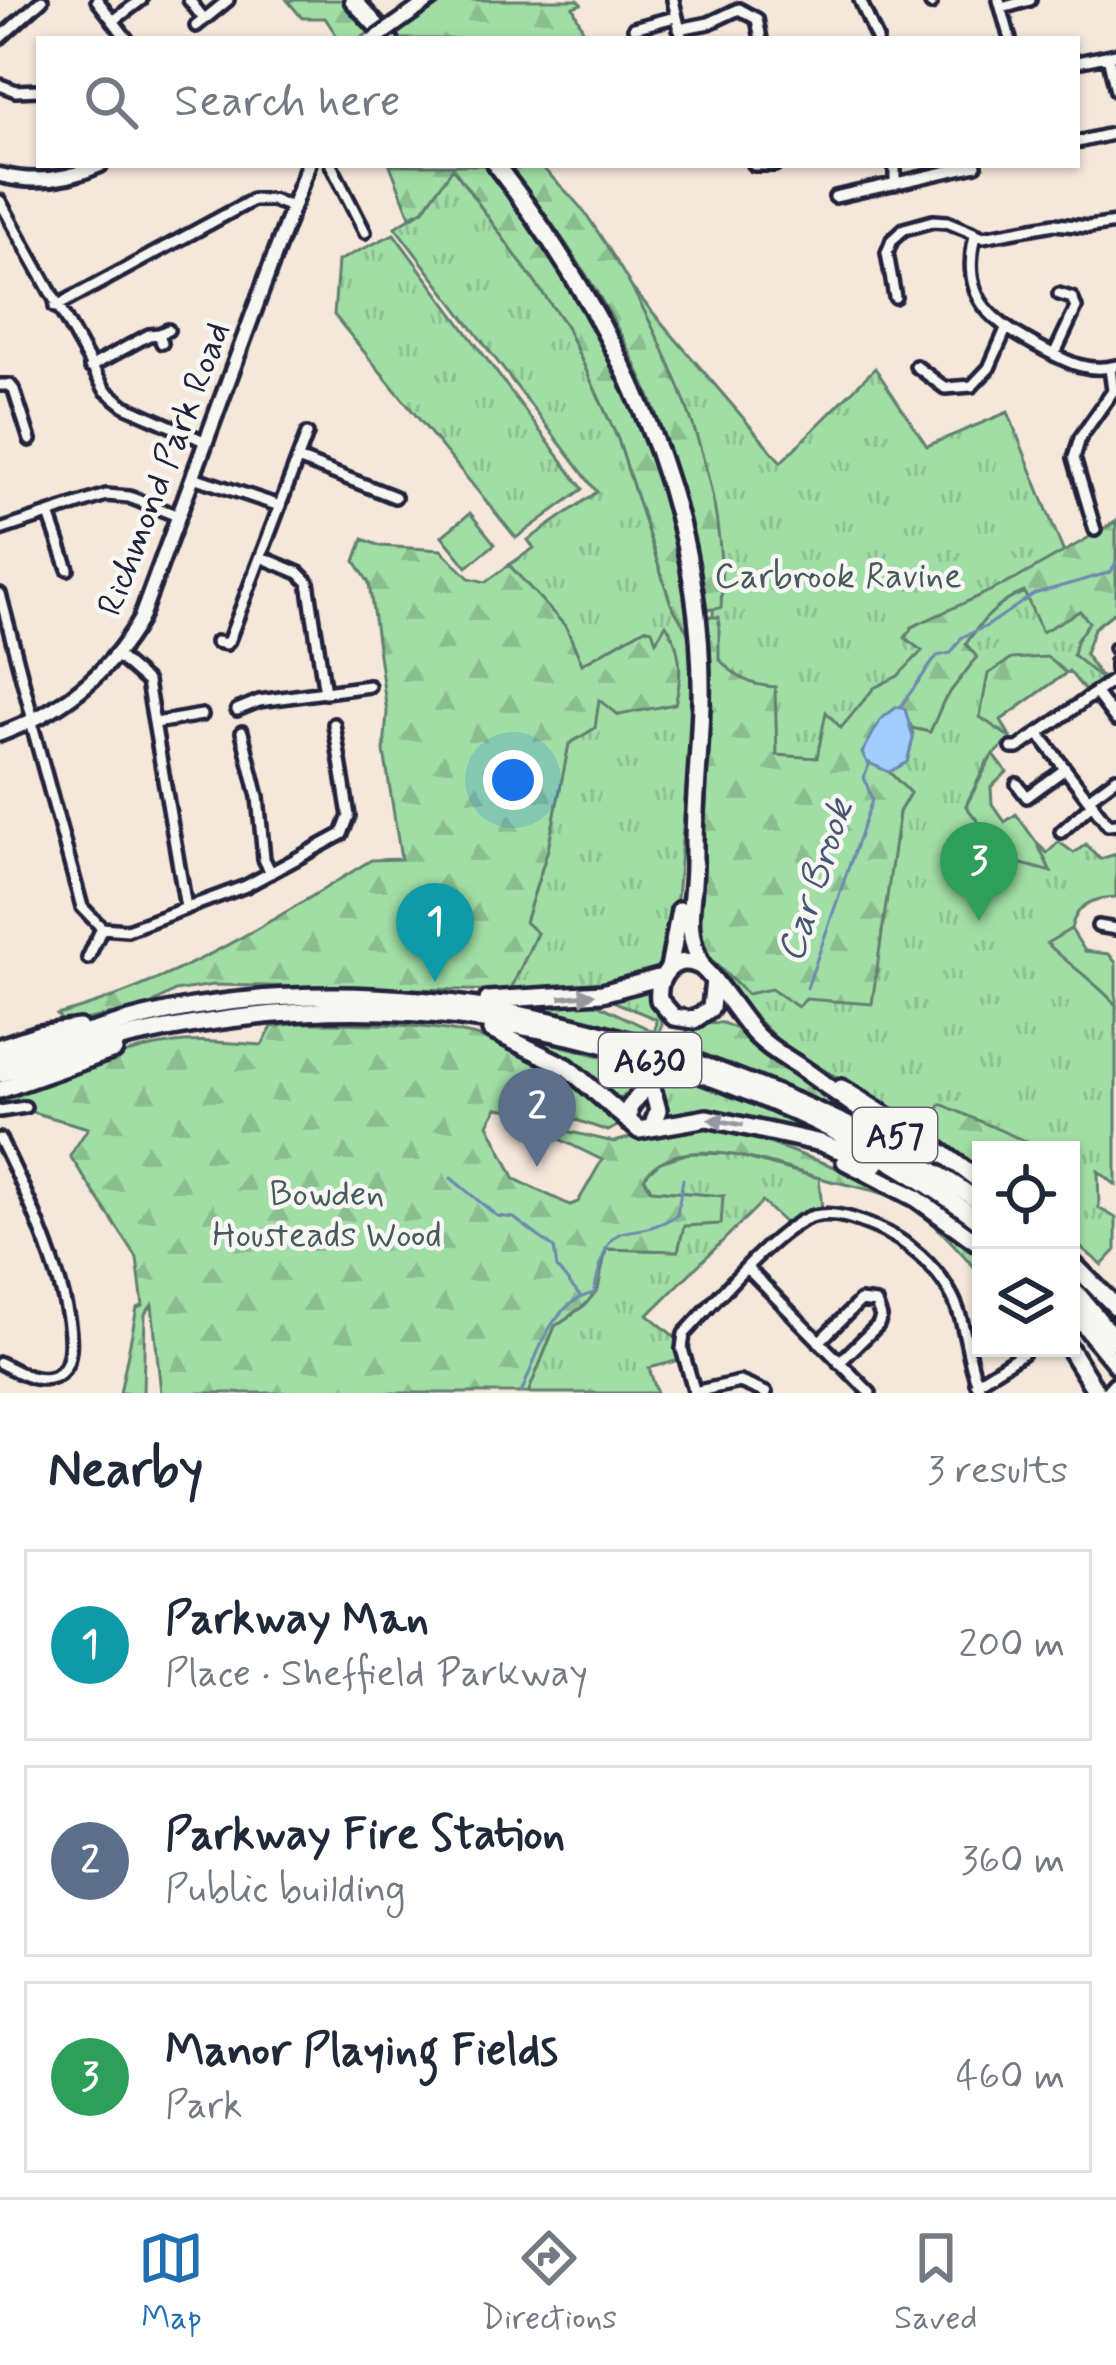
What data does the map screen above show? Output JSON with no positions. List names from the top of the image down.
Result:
{
  "streets": {
    "highway": ["A630", "A57"],
    "street": ["Richmond Park Road"]
  },
  "water": ["Car Brook"],
  "parks": ["Carbrook Ravine", "Bowden Housteads Wood"],
  "page": {
    "search": "Search here",
    "pins": ["3", "1", "2"],
    "heading": ["Nearby", "3 results"],
    "list": [
      {
        "mark": "1",
        "name": "Parkway Man",
        "note": "Place · Sheffield Parkway",
        "value": "200 m"
      },
      {
        "mark": "2",
        "name": "Parkway Fire Station",
        "note": "Public building",
        "value": "360 m"
      },
      {
        "mark": "3",
        "name": "Manor Playing Fields",
        "note": "Park",
        "value": "460 m"
      }
    ],
    "nav": ["Map", "Directions", "Saved"]
  }
}
